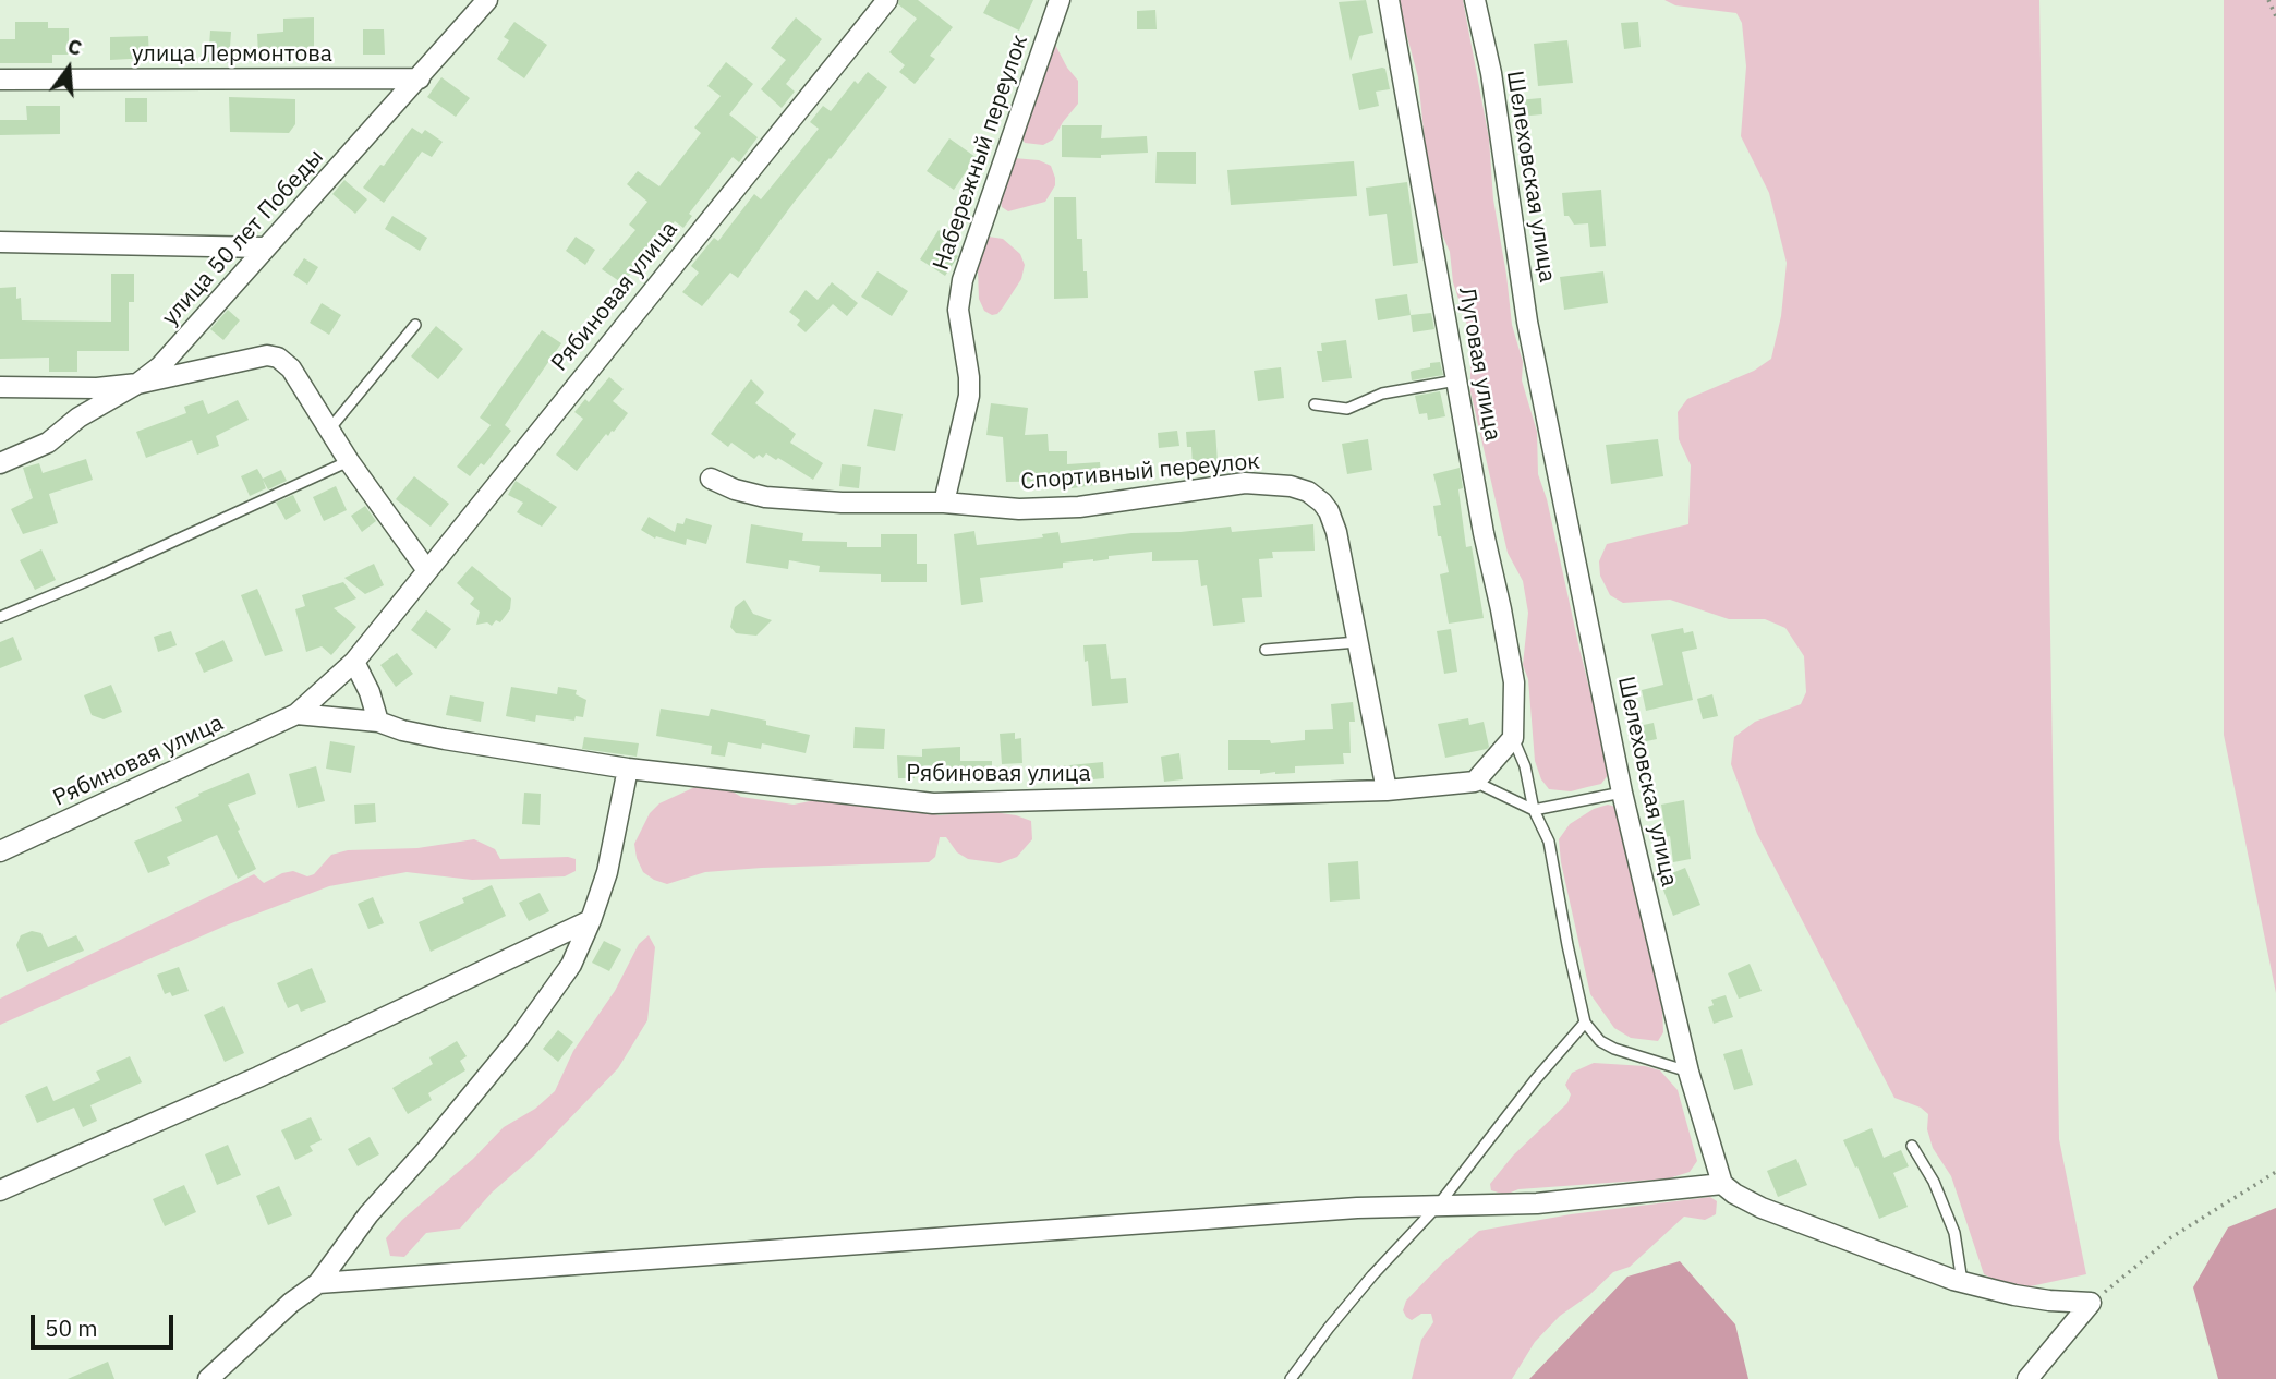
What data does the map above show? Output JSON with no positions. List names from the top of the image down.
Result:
{
  "streets": {
    "street": [
      "улица Лермонтова",
      "Набережный переулок",
      "Шелеховская улица",
      "улица 50 лет Победы",
      "Рябиновая улица",
      "Луговая улица",
      "Спортивный переулок"
    ]
  },
  "crossings": [
    ["улица Лермонтова", "улица 50 лет Победы"],
    ["Набережный переулок", "Спортивный переулок"],
    ["Рябиновая улица", "Спортивный переулок"]
  ],
  "scale_bar": "50 m",
  "north": "top"
}
